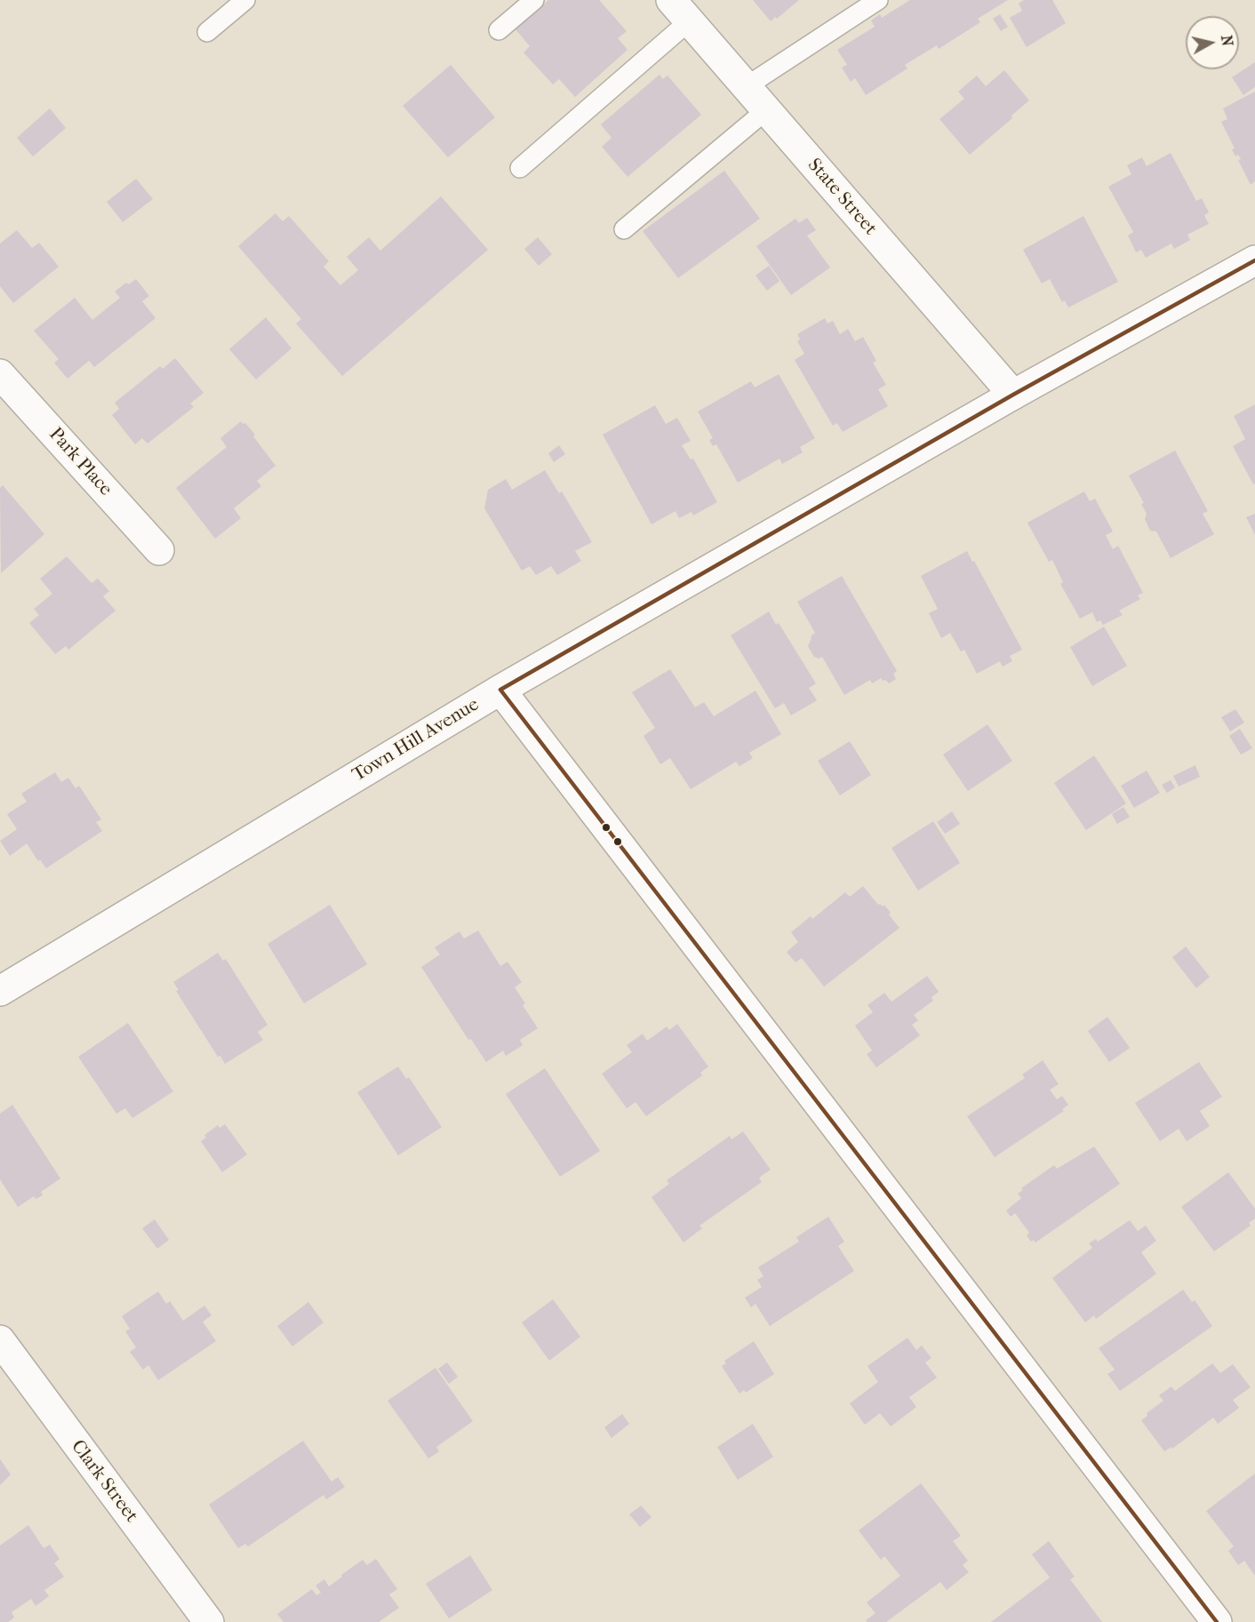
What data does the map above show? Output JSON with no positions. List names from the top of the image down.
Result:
{
  "streets": {
    "street": [
      "State Street",
      "Park Place",
      "Town Hill Avenue",
      "Clark Street"
    ]
  },
  "crossings": [
    ["State Street", "Town Hill Avenue"]
  ],
  "north": "right"
}
